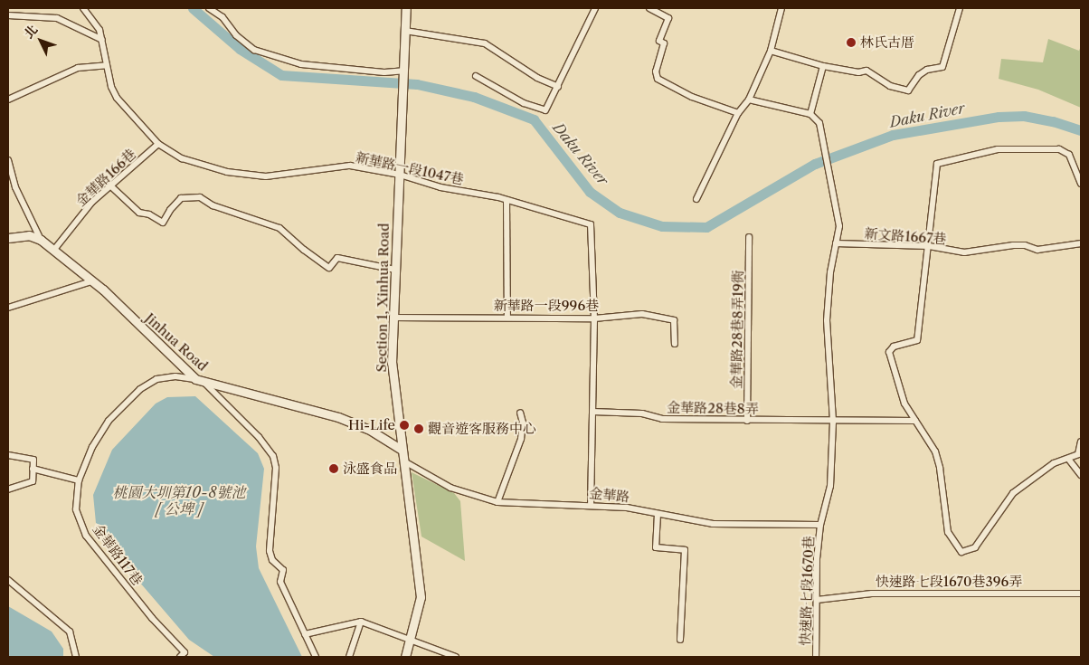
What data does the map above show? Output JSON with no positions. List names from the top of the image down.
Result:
{
  "streets": {
    "street": [
      "新華路一段1047巷",
      "金華路166巷",
      "新文路1667巷",
      "Section 1, Xinhua Road",
      "新華路一段996巷",
      "金華路28巷8弄19衖",
      "Jinhua Road",
      "金華路28巷8弄",
      "金華路",
      "金華路117巷",
      "快速路七段1670巷396弄",
      "快速路七段1670巷"
    ]
  },
  "crossings": [
    ["新華路一段1047巷", "金華路166巷"],
    ["新華路一段1047巷", "Section 1, Xinhua Road"],
    ["新華路一段1047巷", "新華路一段996巷"],
    ["金華路166巷", "Jinhua Road"],
    ["新文路1667巷", "快速路七段1670巷"],
    ["Section 1, Xinhua Road", "新華路一段996巷"],
    ["Section 1, Xinhua Road", "Jinhua Road"],
    ["Section 1, Xinhua Road", "金華路"],
    ["金華路28巷8弄19衖", "金華路28巷8弄"],
    ["Jinhua Road", "金華路117巷"],
    ["金華路28巷8弄", "快速路七段1670巷"],
    ["金華路", "快速路七段1670巷"],
    ["快速路七段1670巷396弄", "快速路七段1670巷"]
  ],
  "water": ["Daku River", "桃園大圳第10-8號池 [ 公埤 ]"],
  "places": [
    "林氏古厝",
    "Hi-Life",
    "觀音遊客服務中心",
    "泳盛食品"
  ],
  "north": "top left"
}
